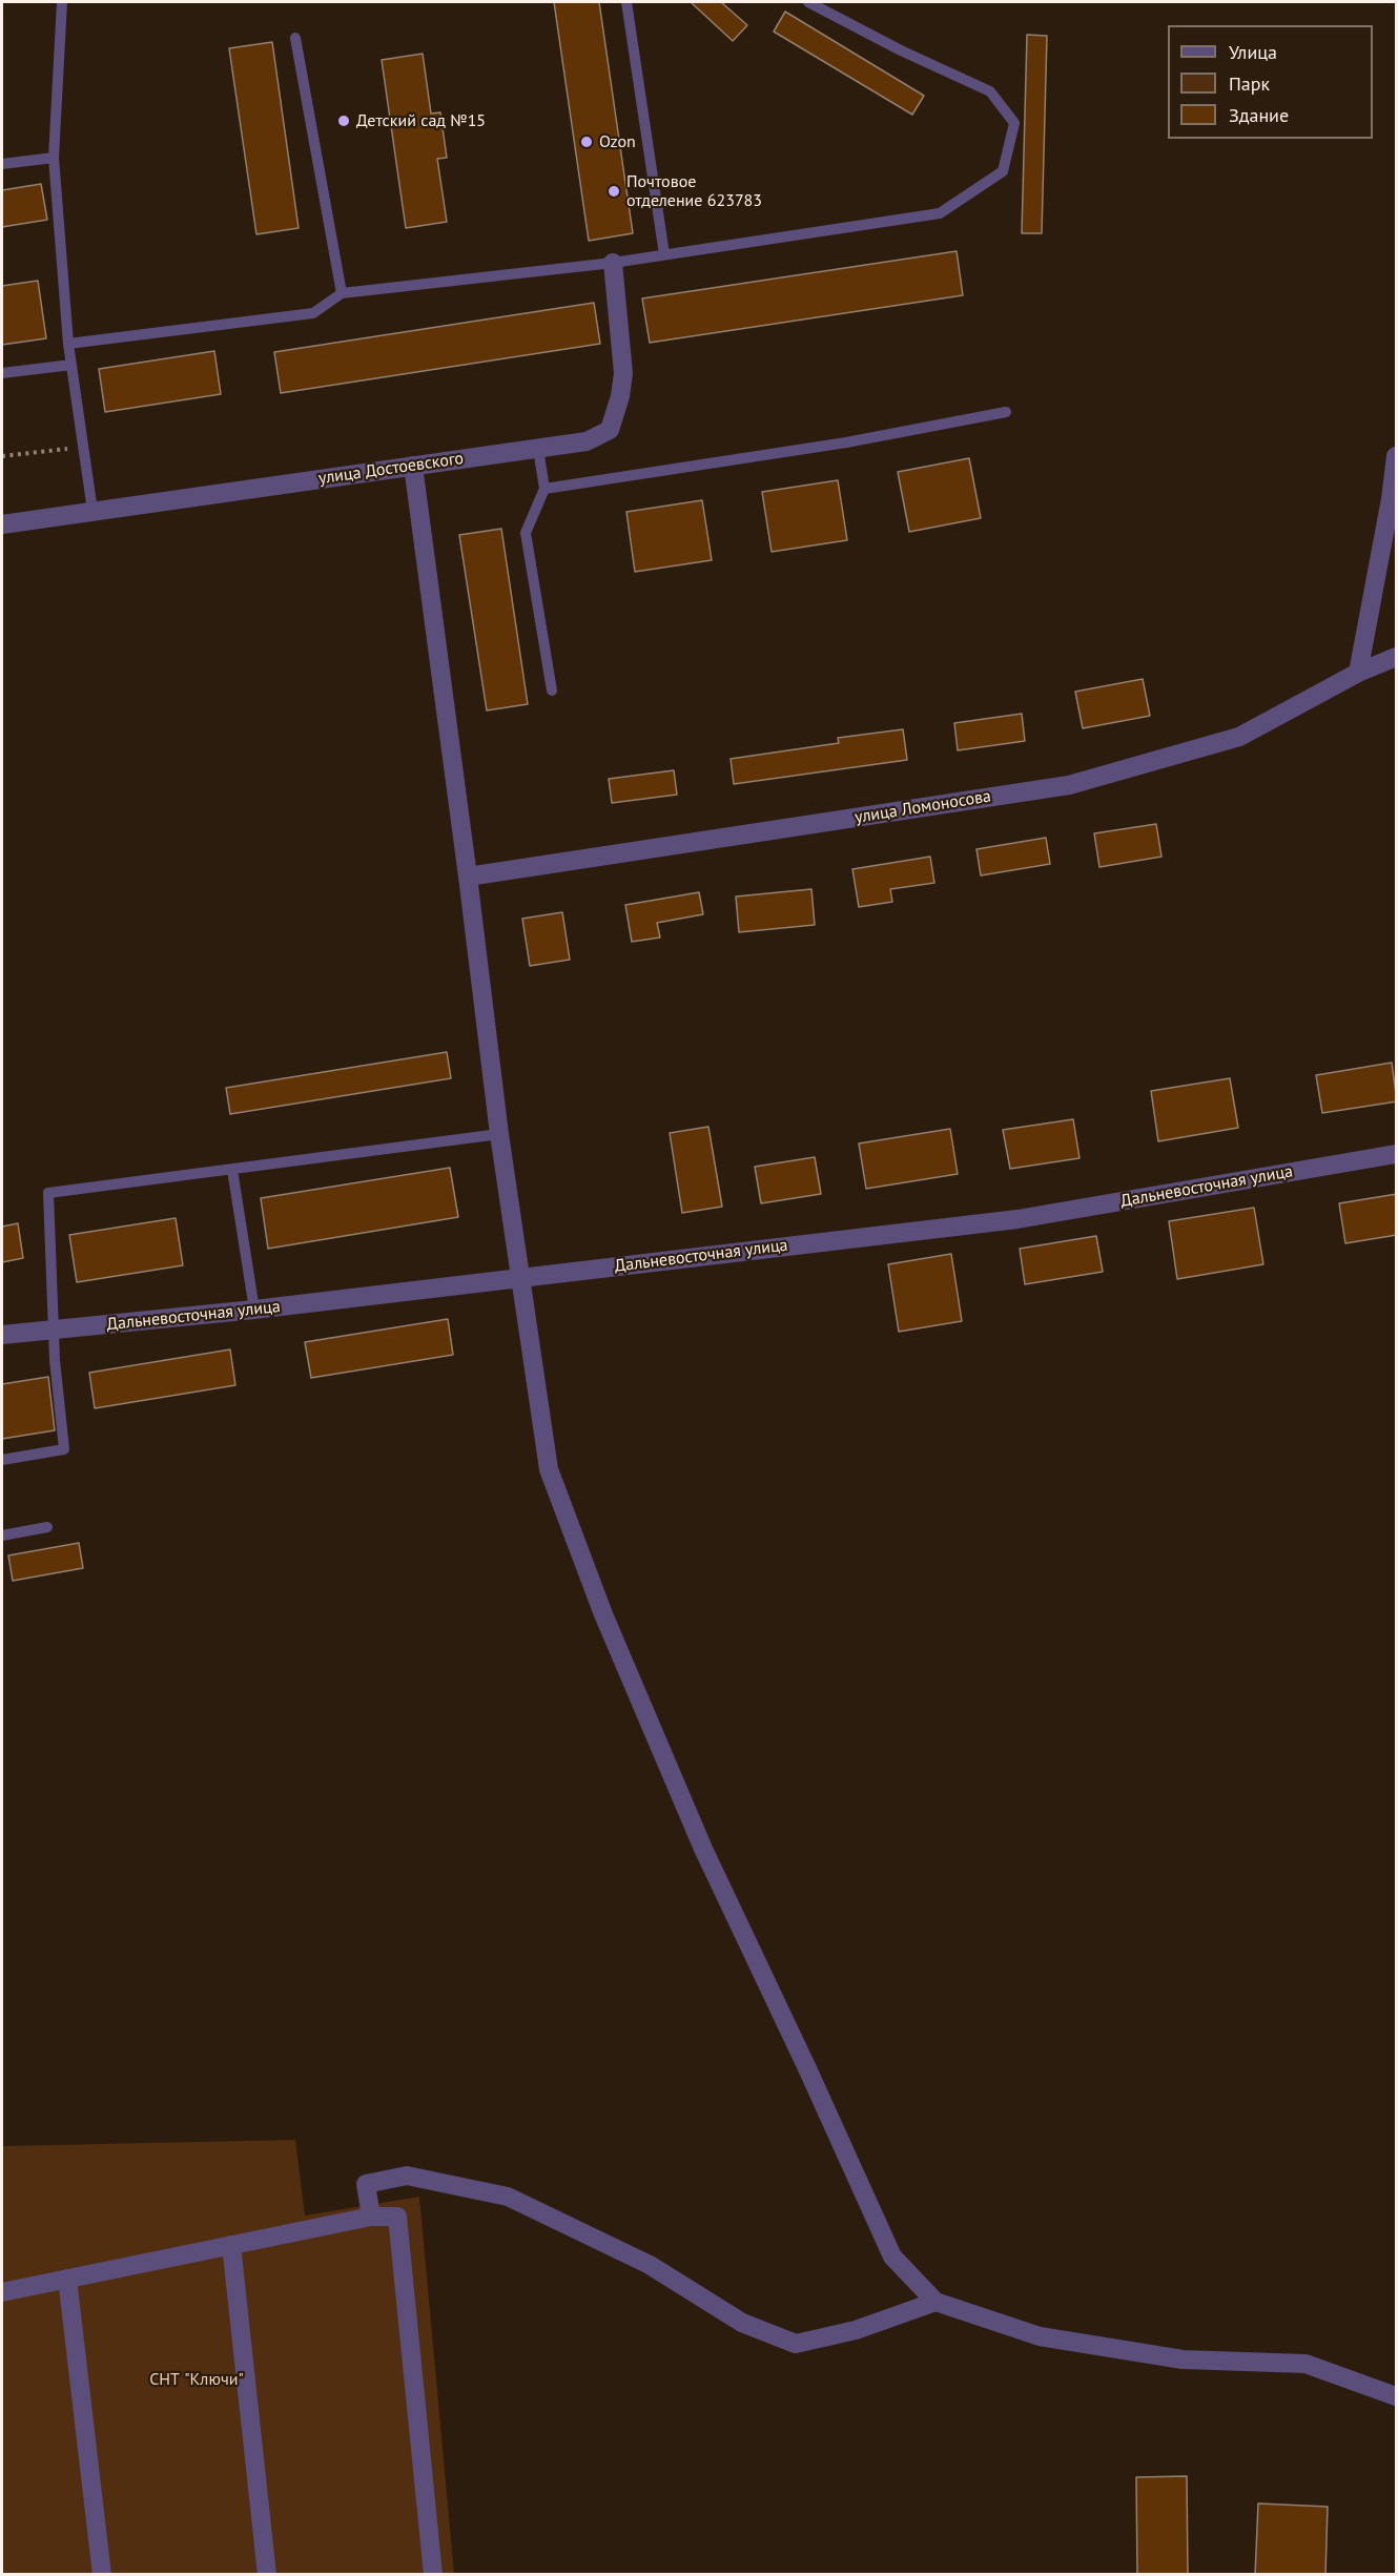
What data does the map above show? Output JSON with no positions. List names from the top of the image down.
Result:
{
  "streets": {
    "street": ["улица Достоевского", "улица Ломоносова", "Дальневосточная улица"]
  },
  "parks": ["СНТ \"Ключи\""],
  "places": ["Детский сад №15", "Ozon", "Почтовое отделение 623783"],
  "legend": ["Улица", "Парк", "Здание"]
}
